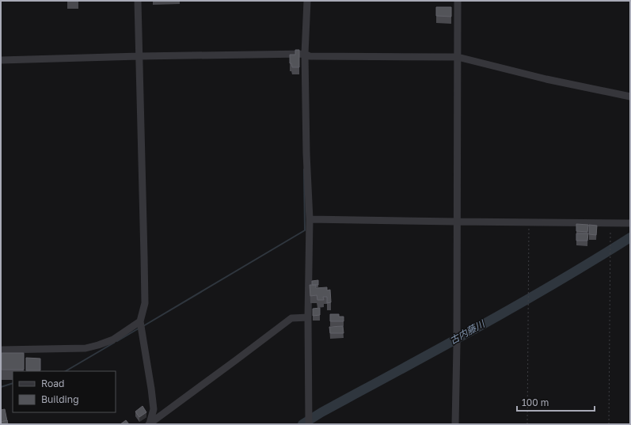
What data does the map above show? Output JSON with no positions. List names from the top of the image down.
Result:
{
  "water": ["古内藤川"],
  "legend": ["Road", "Building"],
  "scale_bar": "100 m"
}
